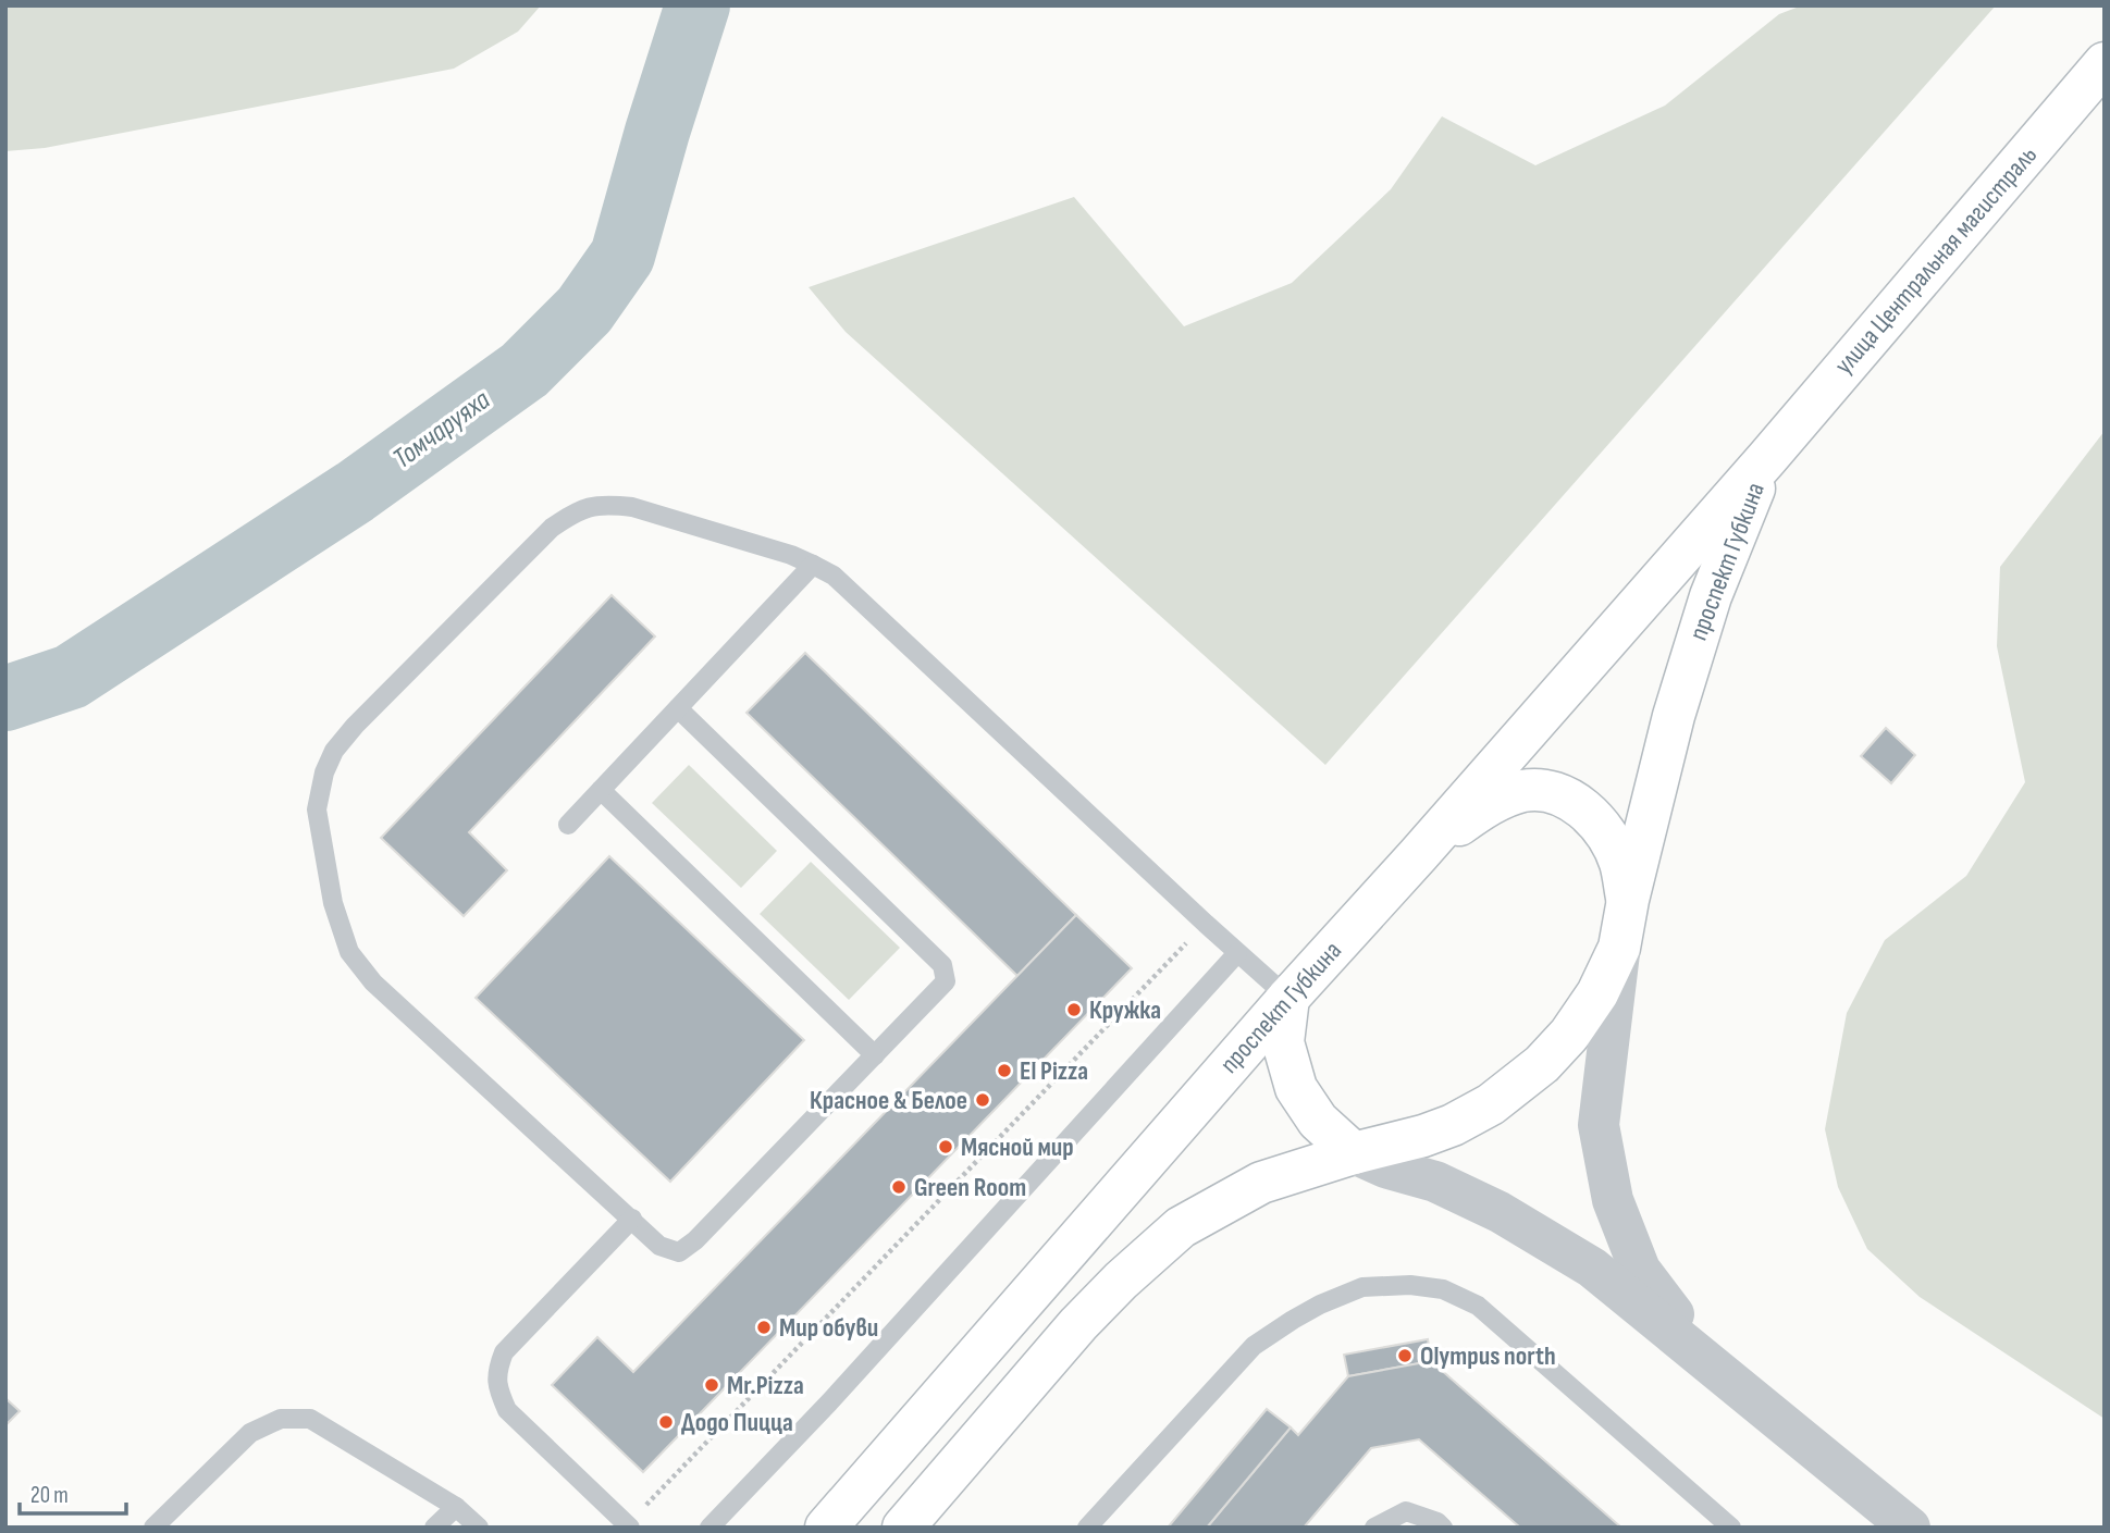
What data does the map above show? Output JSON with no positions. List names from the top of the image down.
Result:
{
  "streets": {
    "main road": ["улица Центральная магистраль", "проспект Губкина"]
  },
  "crossings": [
    ["улица Центральная магистраль", "проспект Губкина"]
  ],
  "water": ["Томчаруяха"],
  "places": [
    "Кружка",
    "El Pizza",
    "Красное & Белое",
    "Мясной мир",
    "Green Room",
    "Мир обуви",
    "Olympus north",
    "Mr.Pizza",
    "Додо Пицца"
  ],
  "scale_bar": "20 m"
}
